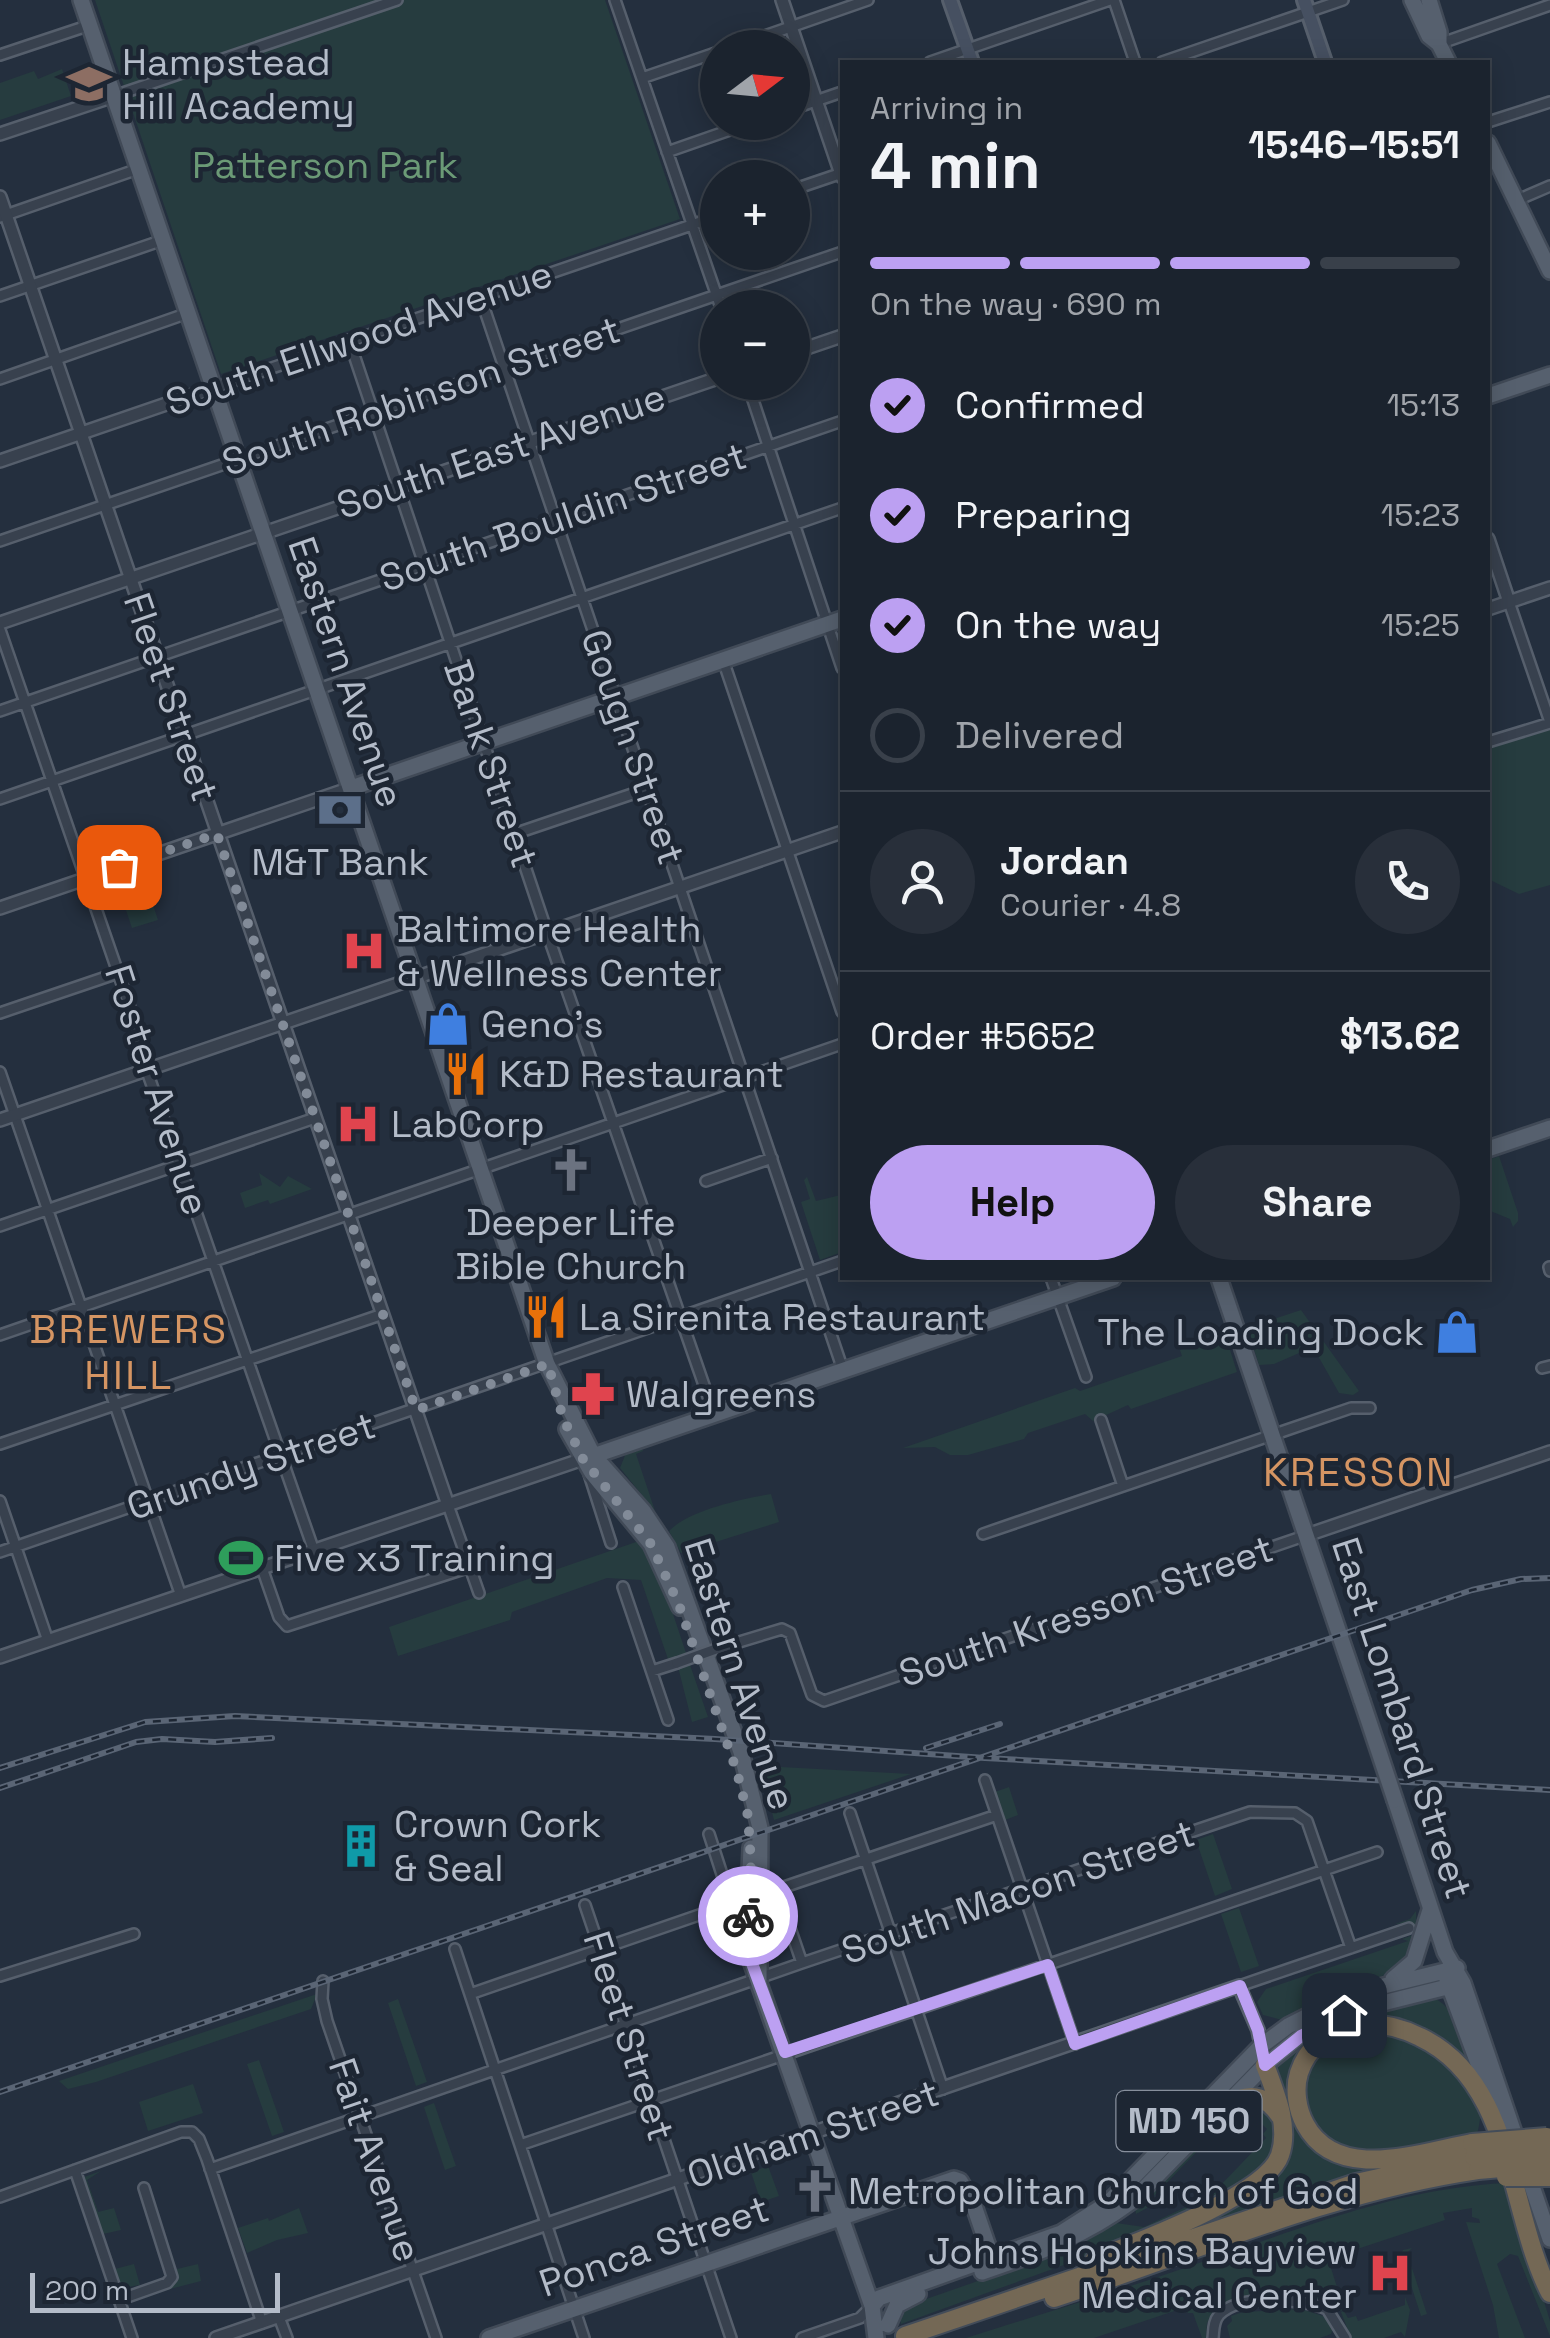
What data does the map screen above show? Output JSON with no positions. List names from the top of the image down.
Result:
{
  "streets": {
    "main road": [
      "Eastern Avenue",
      "East Lombard Street",
      "MD 150",
      "Ponca Street"
    ],
    "street": [
      "South Ellwood Avenue",
      "South Robinson Street",
      "South East Avenue",
      "South Bouldin Street",
      "Fleet Street",
      "Gough Street",
      "Bank Street",
      "Foster Avenue",
      "Grundy Street",
      "South Kresson Street",
      "South Macon Street",
      "Oldham Street",
      "Fait Avenue"
    ]
  },
  "crossings": [
    ["South Ellwood Avenue", "Eastern Avenue"],
    ["South Ellwood Avenue", "Fleet Street"],
    ["South Ellwood Avenue", "Gough Street"],
    ["South Ellwood Avenue", "Bank Street"],
    ["South Robinson Street", "Eastern Avenue"],
    ["South Robinson Street", "Fleet Street"],
    ["South Robinson Street", "Gough Street"],
    ["South Robinson Street", "Bank Street"],
    ["South East Avenue", "Eastern Avenue"],
    ["South East Avenue", "Fleet Street"],
    ["South East Avenue", "Gough Street"],
    ["South East Avenue", "Bank Street"],
    ["South East Avenue", "Foster Avenue"],
    ["South Bouldin Street", "Eastern Avenue"],
    ["South Bouldin Street", "Fleet Street"],
    ["South Bouldin Street", "Gough Street"],
    ["South Bouldin Street", "Bank Street"],
    ["South Bouldin Street", "Foster Avenue"],
    ["Eastern Avenue", "Grundy Street"],
    ["Eastern Avenue", "South Macon Street"],
    ["Eastern Avenue", "MD 150"],
    ["Eastern Avenue", "Oldham Street"],
    ["Eastern Avenue", "Ponca Street"],
    ["Fleet Street", "Grundy Street"],
    ["Fleet Street", "South Macon Street"],
    ["Fleet Street", "Oldham Street"],
    ["Fleet Street", "Ponca Street"],
    ["Gough Street", "Grundy Street"],
    ["Bank Street", "Grundy Street"],
    ["Foster Avenue", "Grundy Street"],
    ["South Kresson Street", "East Lombard Street"],
    ["East Lombard Street", "MD 150"],
    ["South Macon Street", "Oldham Street"],
    ["South Macon Street", "Fait Avenue"],
    ["MD 150", "Ponca Street"],
    ["Oldham Street", "Fait Avenue"]
  ],
  "districts": ["BREWERS HILL", "KRESSON"],
  "parks": ["Patterson Park"],
  "places": {
    "school or university": ["Hampstead Hill Academy"],
    "bank": ["M&T Bank"],
    "hospital": ["Baltimore Health & Wellness Center", "LabCorp", "Johns Hopkins Bayview Medical Center"],
    "shop": ["Geno's", "The Loading Dock"],
    "restaurant": ["K&D Restaurant", "La Sirenita Restaurant"],
    "church": ["Deeper Life Bible Church", "Metropolitan Church of God"],
    "pharmacy": ["Walgreens"],
    "sports": ["Five x3 Training"],
    "building": ["Crown Cork & Seal"]
  },
  "scale_bar": "200 m",
  "north": "right",
  "page": {
    "map_buttons": ["+", "−"],
    "heading": ["4 min", "Arriving in", "15:46–15:51"],
    "panel": [
      "Jordan",
      "Courier · 4.8",
      "Order #5652",
      "$13.62"
    ],
    "bar": "On the way · 690 m",
    "list": [
      ["Confirmed", "15:13"],
      ["Preparing", "15:23"],
      ["On the way", "15:25"],
      "Delivered"
    ],
    "buttons": ["Help", "Share"],
    "scale": "200 m"
  }
}
